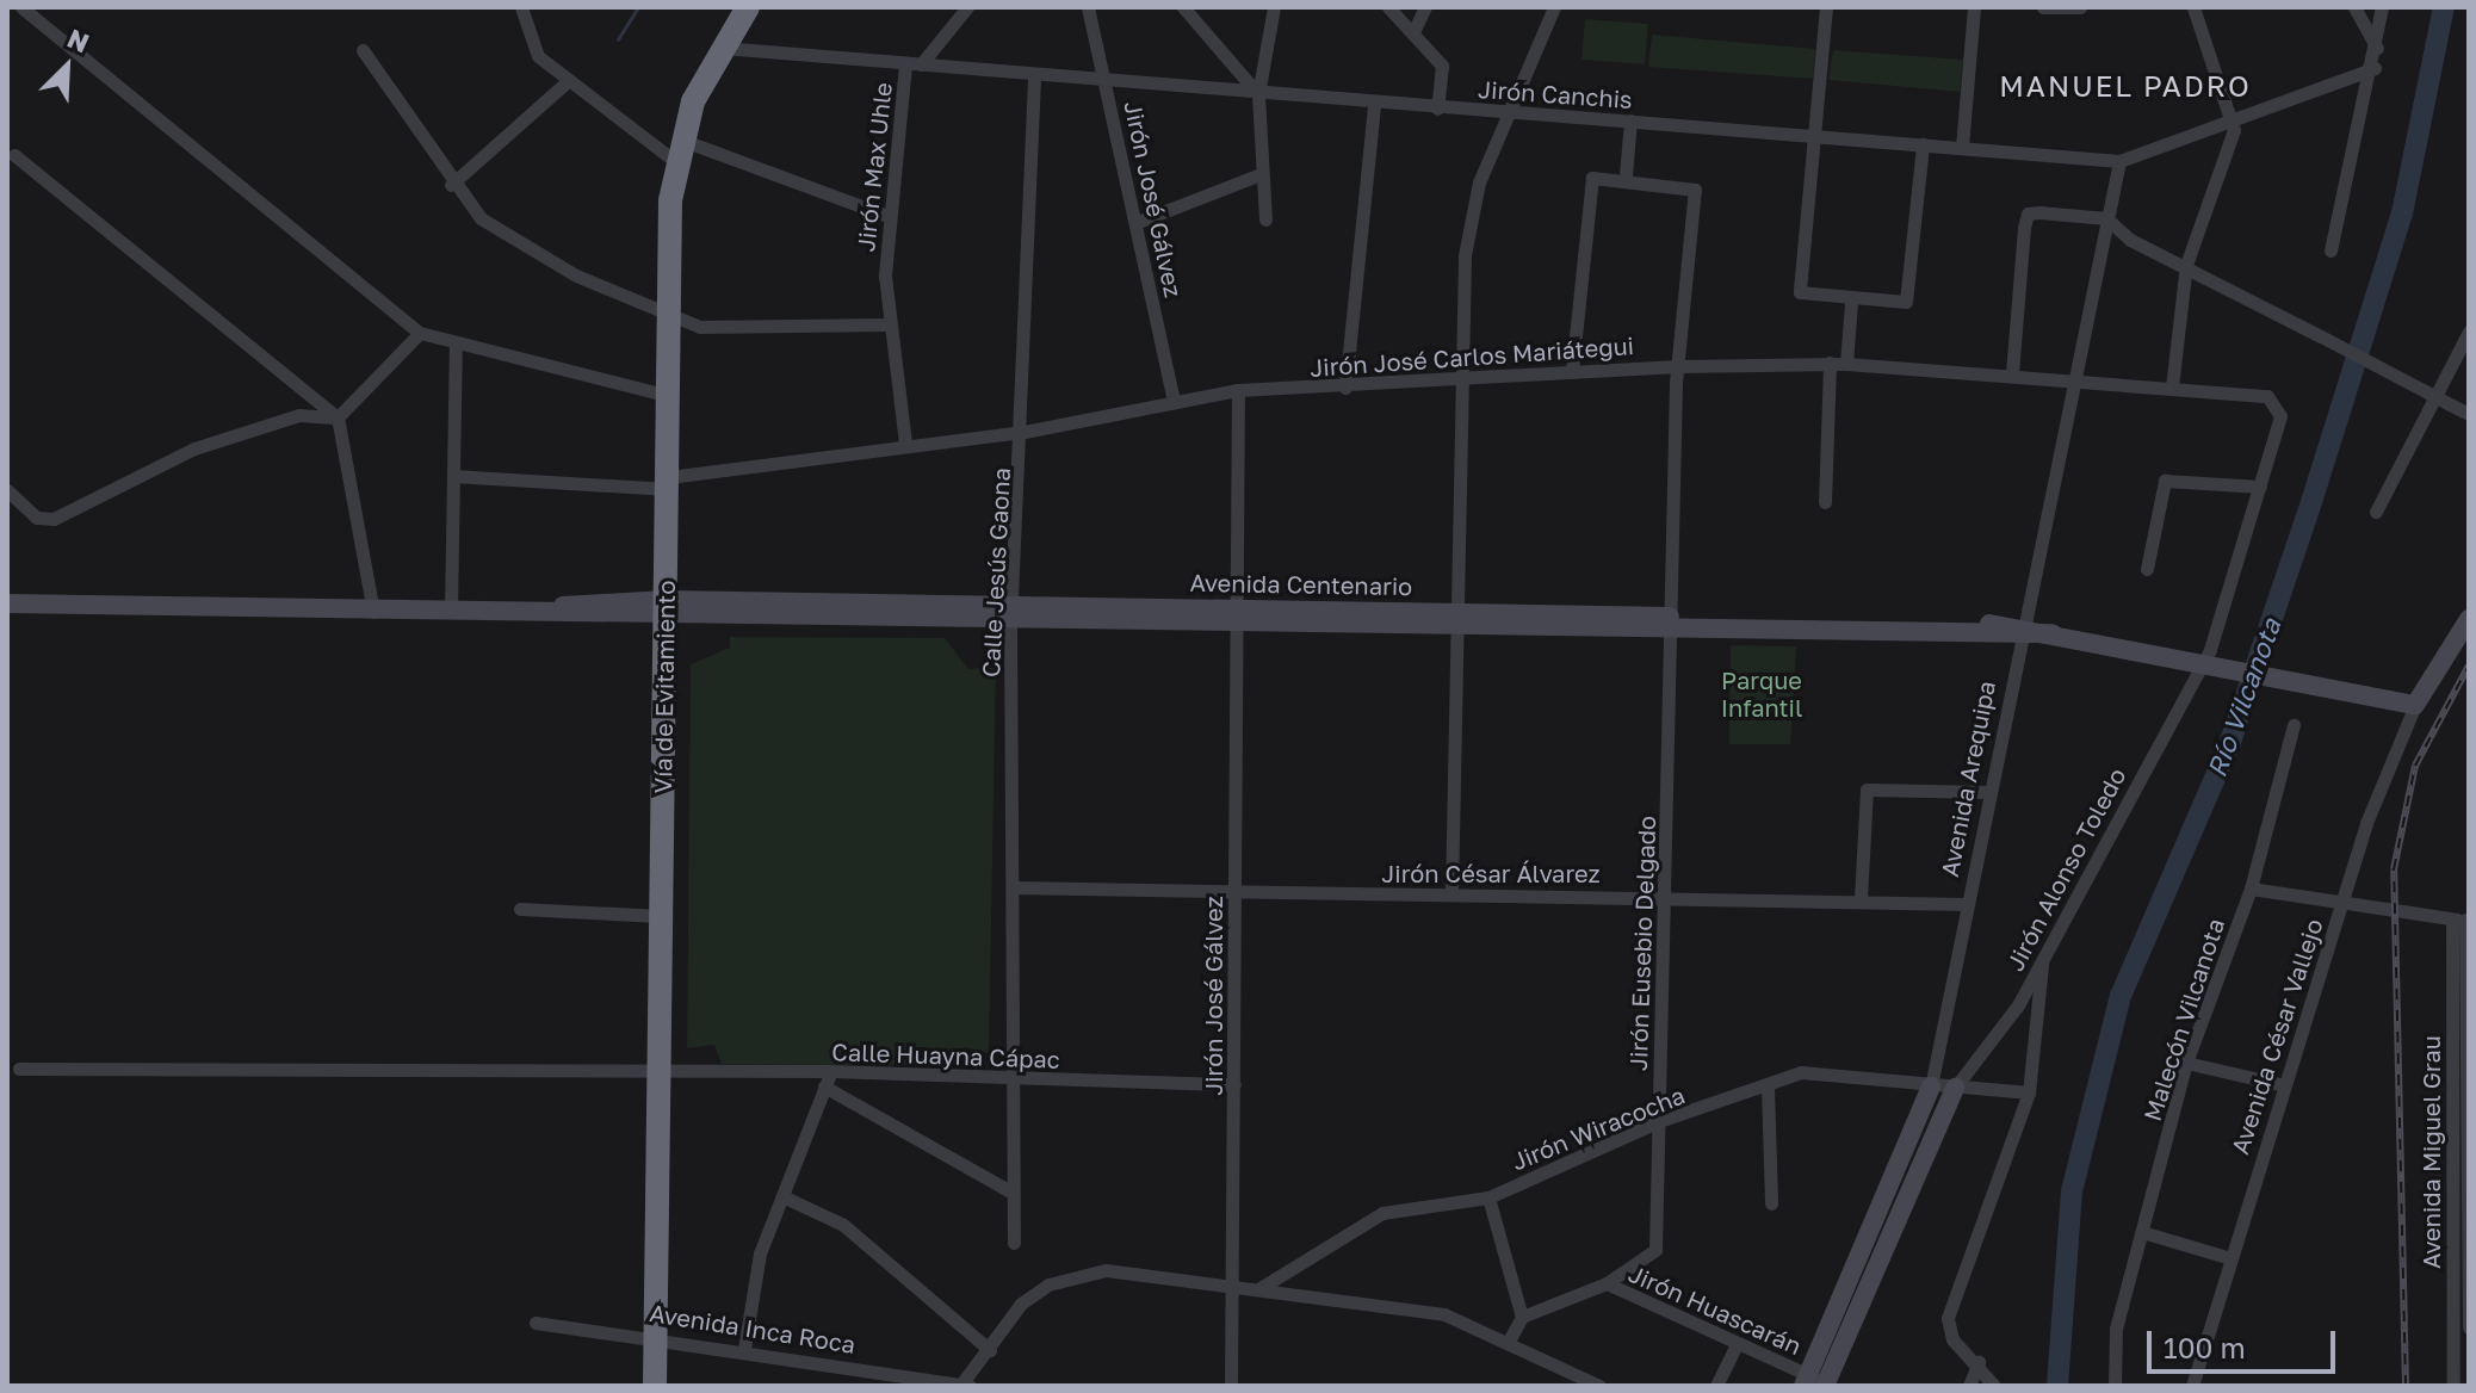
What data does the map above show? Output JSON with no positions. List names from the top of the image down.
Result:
{
  "streets": {
    "highway": ["Vía de Evitamiento"],
    "street": [
      "Jirón Canchis",
      "Jirón Max Uhle",
      "Jirón José Gálvez",
      "Jirón José Carlos Mariátegui",
      "Calle Jesús Gaona",
      "Avenida Centenario",
      "Avenida Arequipa",
      "Jirón Alonso Toledo",
      "Jirón César Álvarez",
      "Jirón Eusebio Delgado",
      "Malecón Vilcanota",
      "Avenida César Vallejo",
      "Calle Huayna Cápac",
      "Jirón Wiracocha",
      "Avenida Miguel Grau",
      "Jirón Huascarán",
      "Avenida Inca Roca"
    ]
  },
  "crossings": [
    ["Jirón Canchis", "Jirón Max Uhle"],
    ["Jirón Canchis", "Jirón José Gálvez"],
    ["Jirón Canchis", "Calle Jesús Gaona"],
    ["Jirón Canchis", "Vía de Evitamiento"],
    ["Jirón Canchis", "Avenida Arequipa"],
    ["Jirón Max Uhle", "Jirón José Carlos Mariátegui"],
    ["Jirón José Gálvez", "Jirón José Carlos Mariátegui"],
    ["Jirón José Gálvez", "Avenida Centenario"],
    ["Jirón José Gálvez", "Jirón César Álvarez"],
    ["Jirón José Gálvez", "Calle Huayna Cápac"],
    ["Jirón José Carlos Mariátegui", "Calle Jesús Gaona"],
    ["Jirón José Carlos Mariátegui", "Vía de Evitamiento"],
    ["Jirón José Carlos Mariátegui", "Avenida Arequipa"],
    ["Jirón José Carlos Mariátegui", "Jirón Alonso Toledo"],
    ["Jirón José Carlos Mariátegui", "Jirón Eusebio Delgado"],
    ["Calle Jesús Gaona", "Avenida Centenario"],
    ["Calle Jesús Gaona", "Jirón César Álvarez"],
    ["Calle Jesús Gaona", "Calle Huayna Cápac"],
    ["Avenida Centenario", "Vía de Evitamiento"],
    ["Vía de Evitamiento", "Calle Huayna Cápac"],
    ["Vía de Evitamiento", "Avenida Inca Roca"],
    ["Avenida Arequipa", "Jirón César Álvarez"],
    ["Avenida Arequipa", "Jirón Wiracocha"],
    ["Avenida Arequipa", "Jirón Huascarán"],
    ["Jirón Alonso Toledo", "Jirón Wiracocha"],
    ["Jirón César Álvarez", "Jirón Eusebio Delgado"],
    ["Jirón Eusebio Delgado", "Jirón Wiracocha"],
    ["Jirón Eusebio Delgado", "Jirón Huascarán"]
  ],
  "districts": ["MANUEL PADRO"],
  "water": ["Río Vilcanota"],
  "parks": ["Parque Infantil"],
  "scale_bar": "100 m",
  "north": "top right"
}
